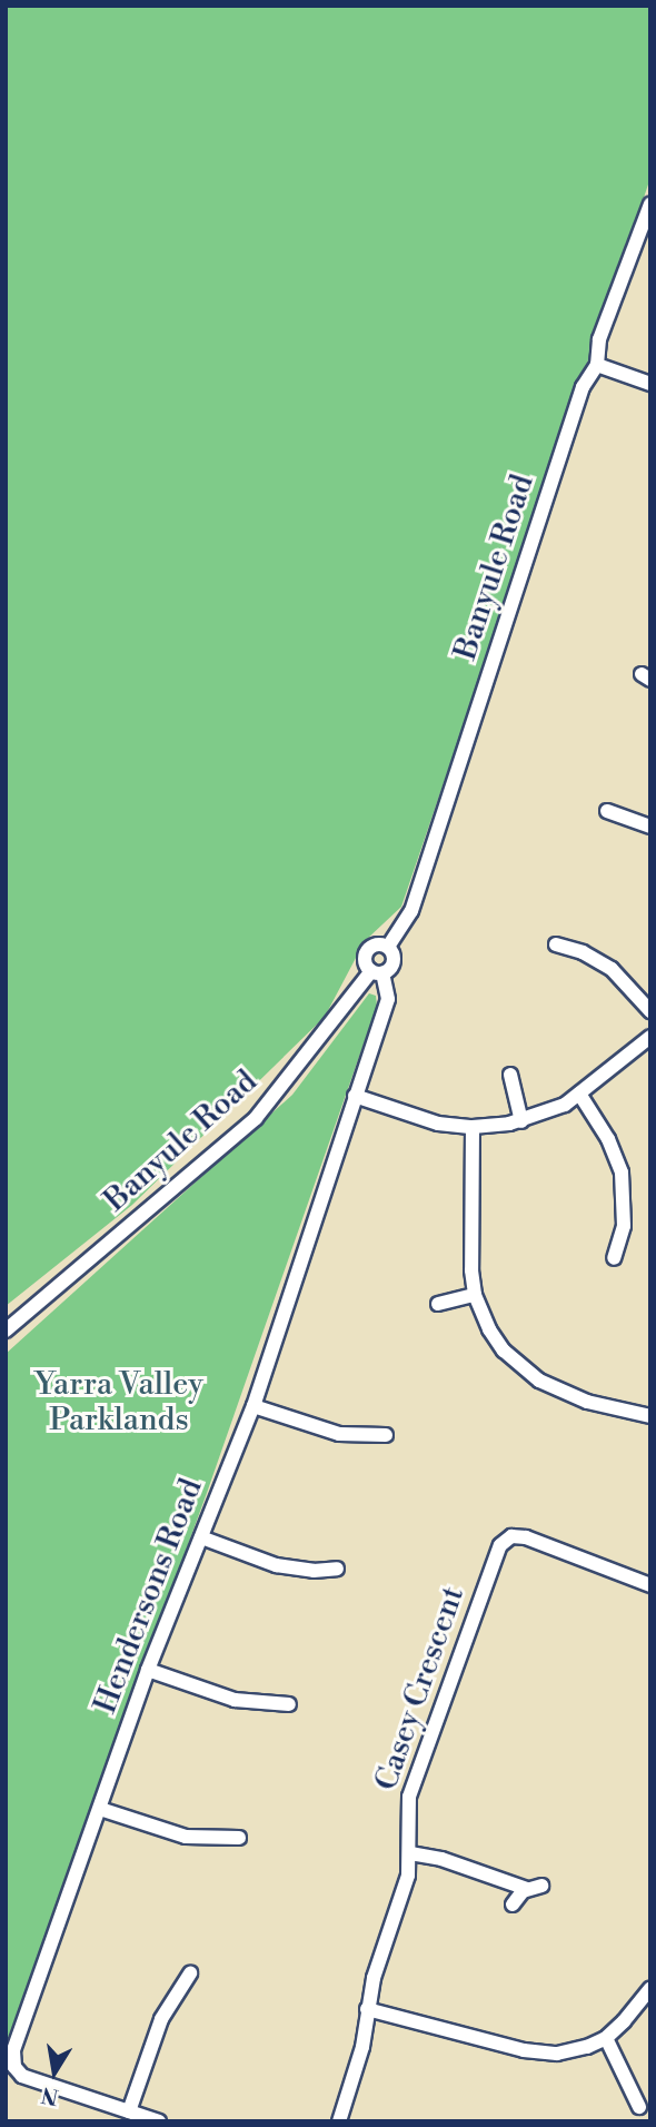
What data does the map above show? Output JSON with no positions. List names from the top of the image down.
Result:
{
  "streets": {
    "street": ["Banyule Road", "Hendersons Road", "Casey Crescent"]
  },
  "crossings": [
    ["Banyule Road", "Hendersons Road"]
  ],
  "parks": ["Yarra Valley Parklands"],
  "north": "bottom"
}
